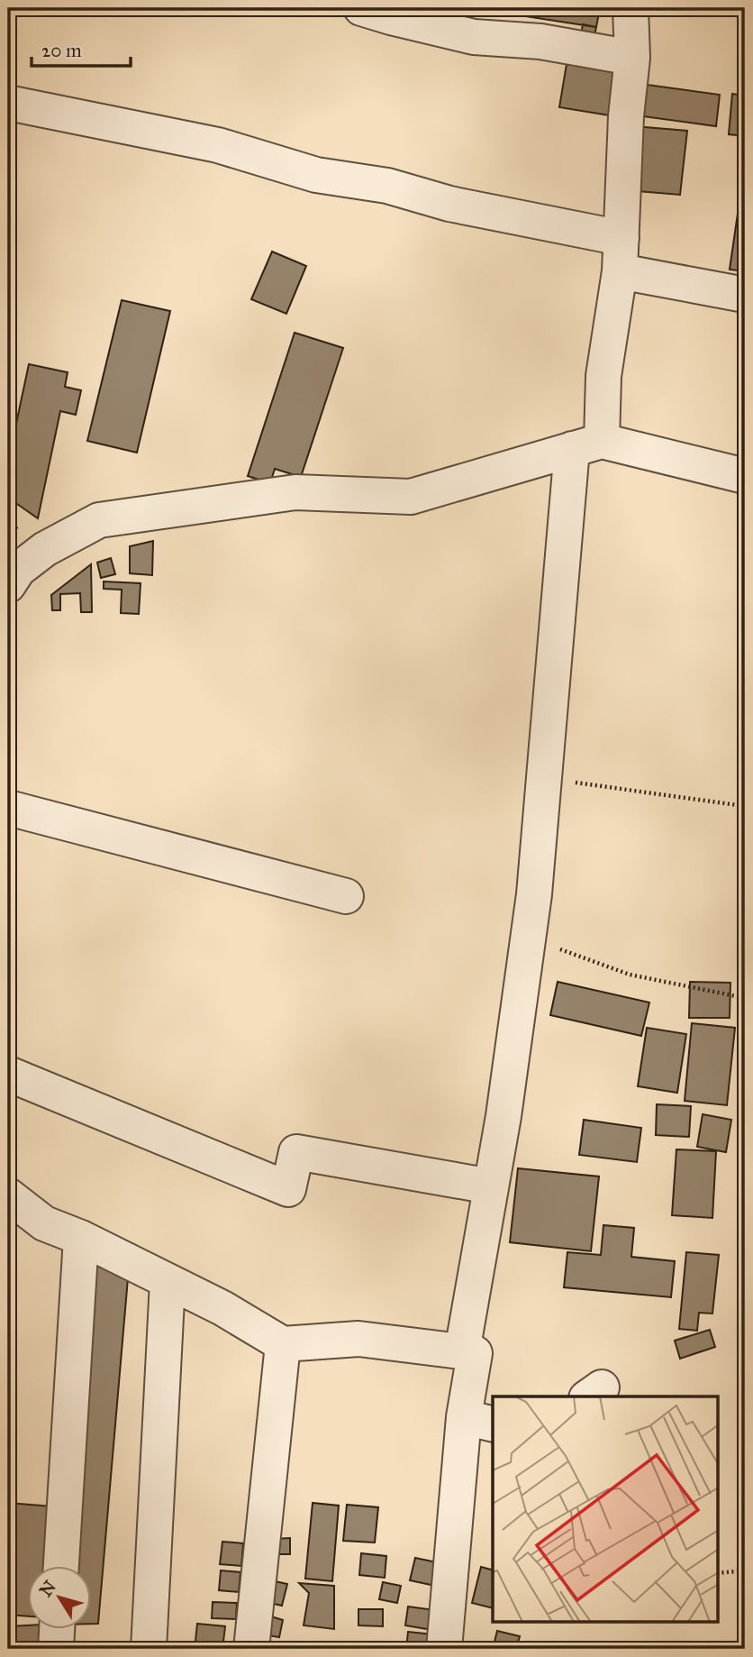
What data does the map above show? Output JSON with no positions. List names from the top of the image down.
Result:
{
  "scale_bar": "20 m",
  "north": "top left"
}
